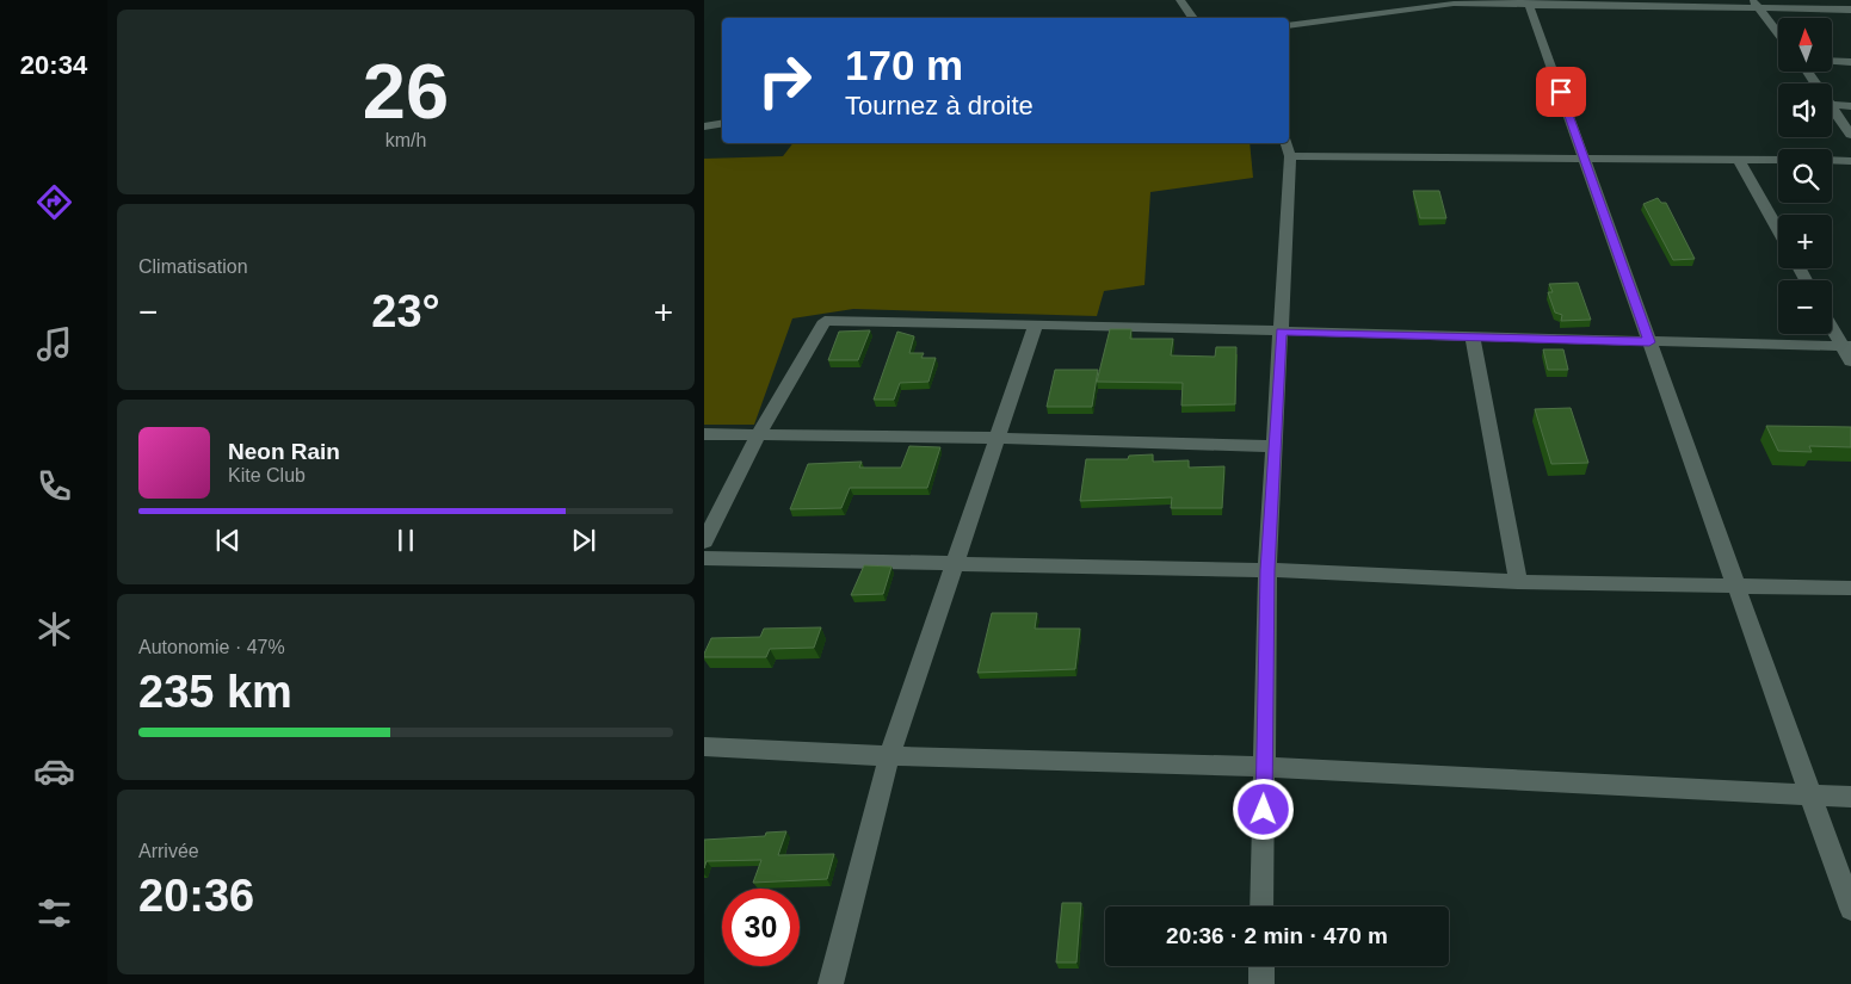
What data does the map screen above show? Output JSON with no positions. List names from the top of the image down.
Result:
{
  "north": "top",
  "page": {
    "tabs": "20:34",
    "tile": [
      ["26", "km/h"],
      "Climatisation",
      ["Autonomie · 47%", "235 km"],
      ["Arrivée", "20:36"]
    ],
    "map_buttons": ["+", "−"],
    "turn": ["170 m", "Tournez à droite"],
    "heat": ["−", "23°", "+"],
    "song": ["Neon Rain", "Kite Club"],
    "limit": "30",
    "trip": "20:36 · 2 min · 470 m"
  }
}
